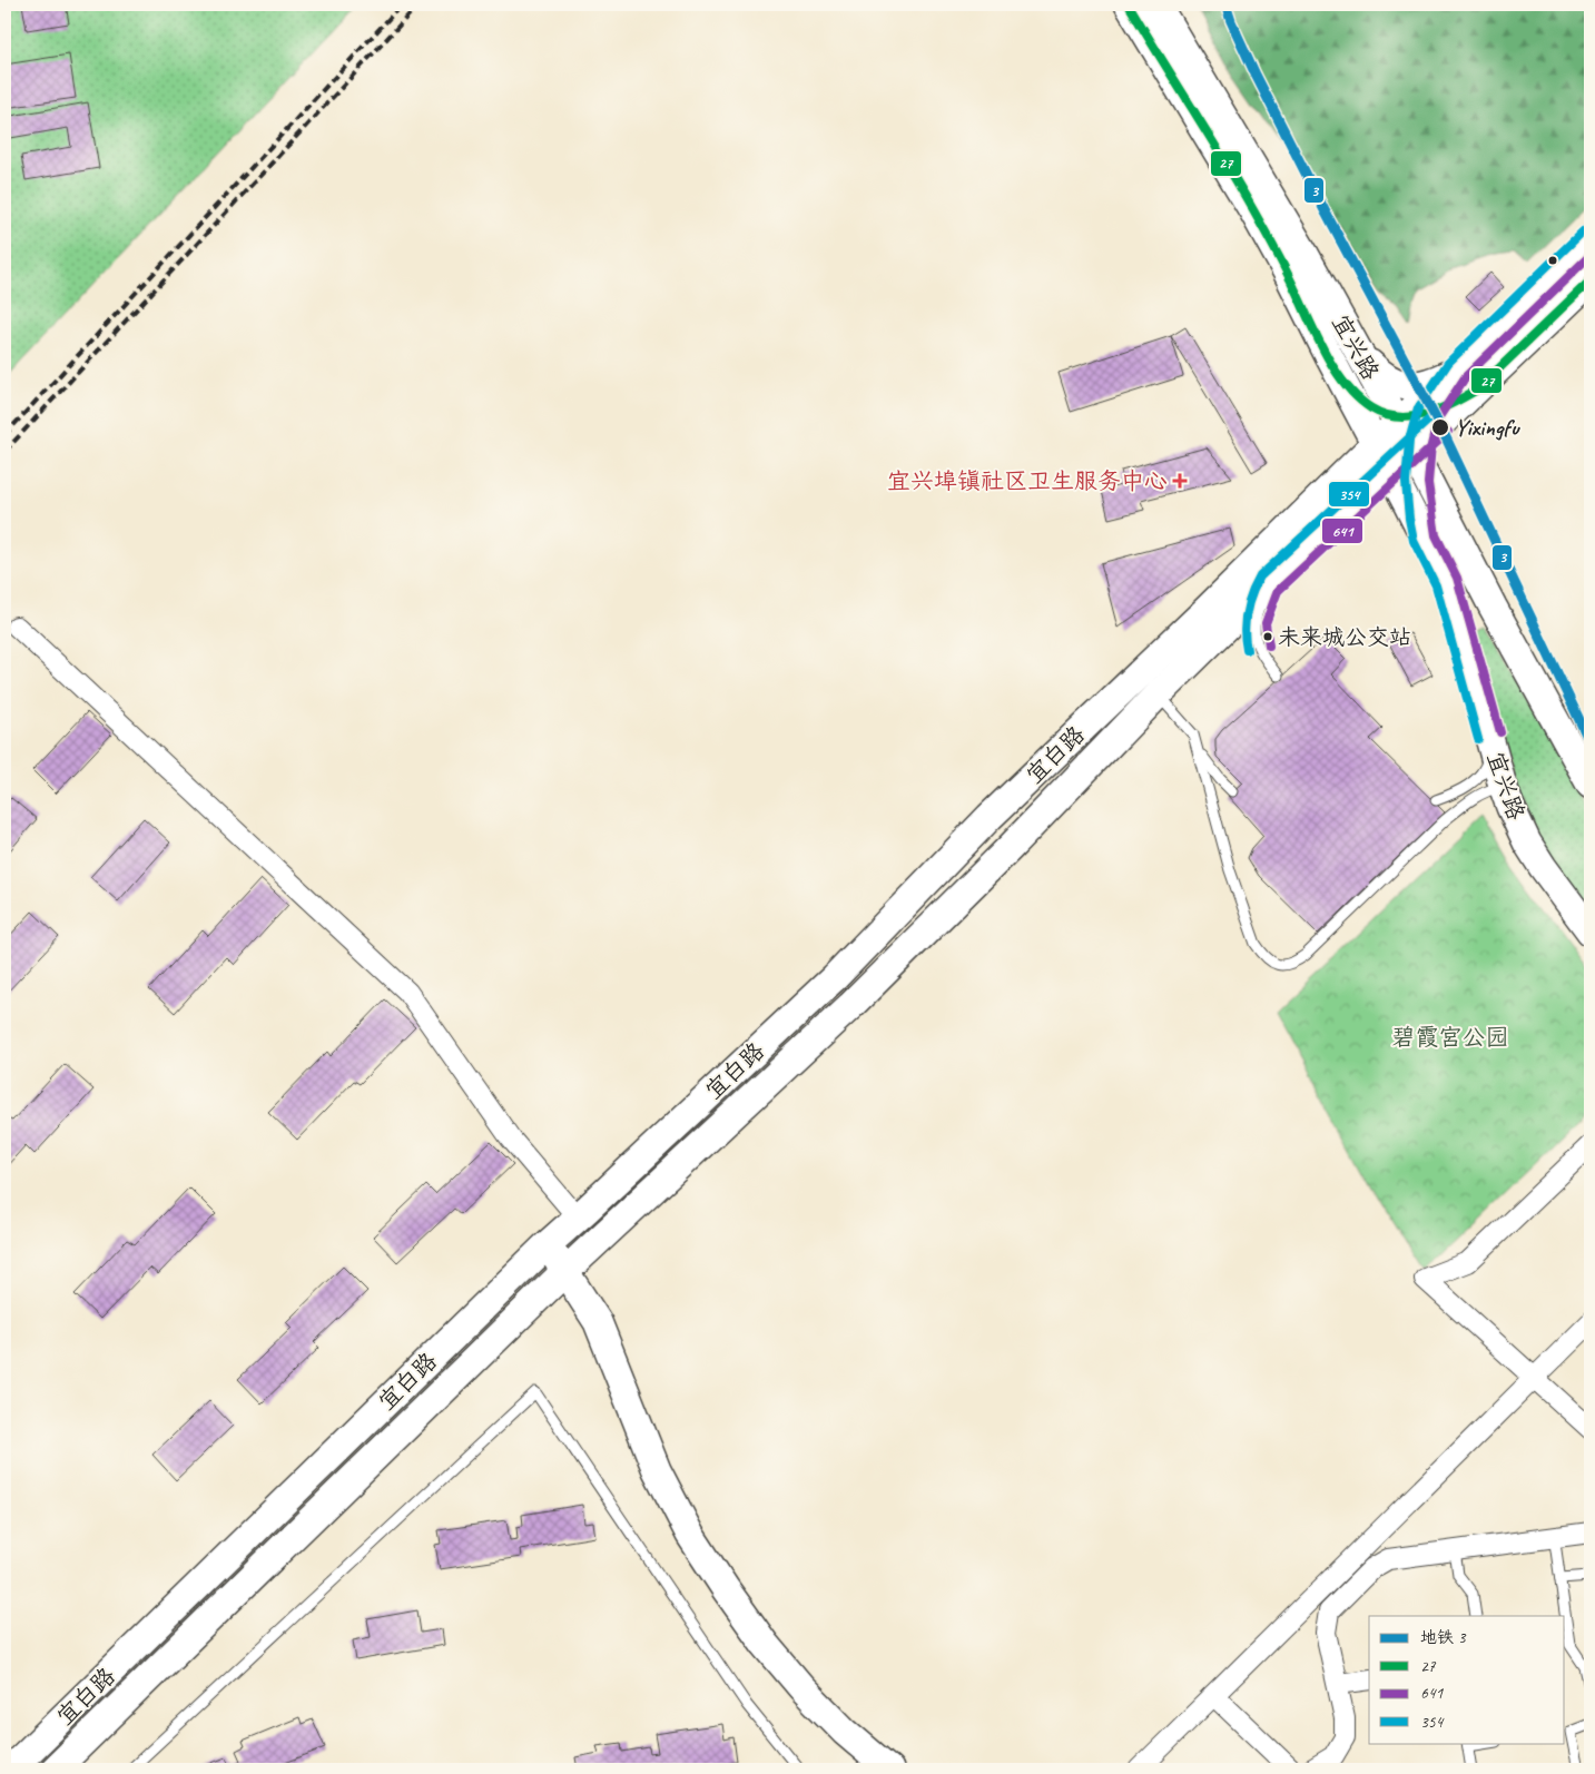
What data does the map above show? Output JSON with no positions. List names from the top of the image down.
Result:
{
  "streets": {
    "street": ["宜兴路", "宜白路"]
  },
  "crossings": [
    ["宜兴路", "宜白路"]
  ],
  "parks": ["碧霞宫公园"],
  "places": {
    "other": ["Yixingfu", "未来城公交站"],
    "health": ["宜兴埠镇社区卫生服务中心"]
  },
  "lines": [
    "metro line 3",
    "transit line 27",
    "transit line 354",
    "transit line 641"
  ],
  "legend": [
    "地铁 3",
    "27",
    "641",
    "354"
  ]
}
